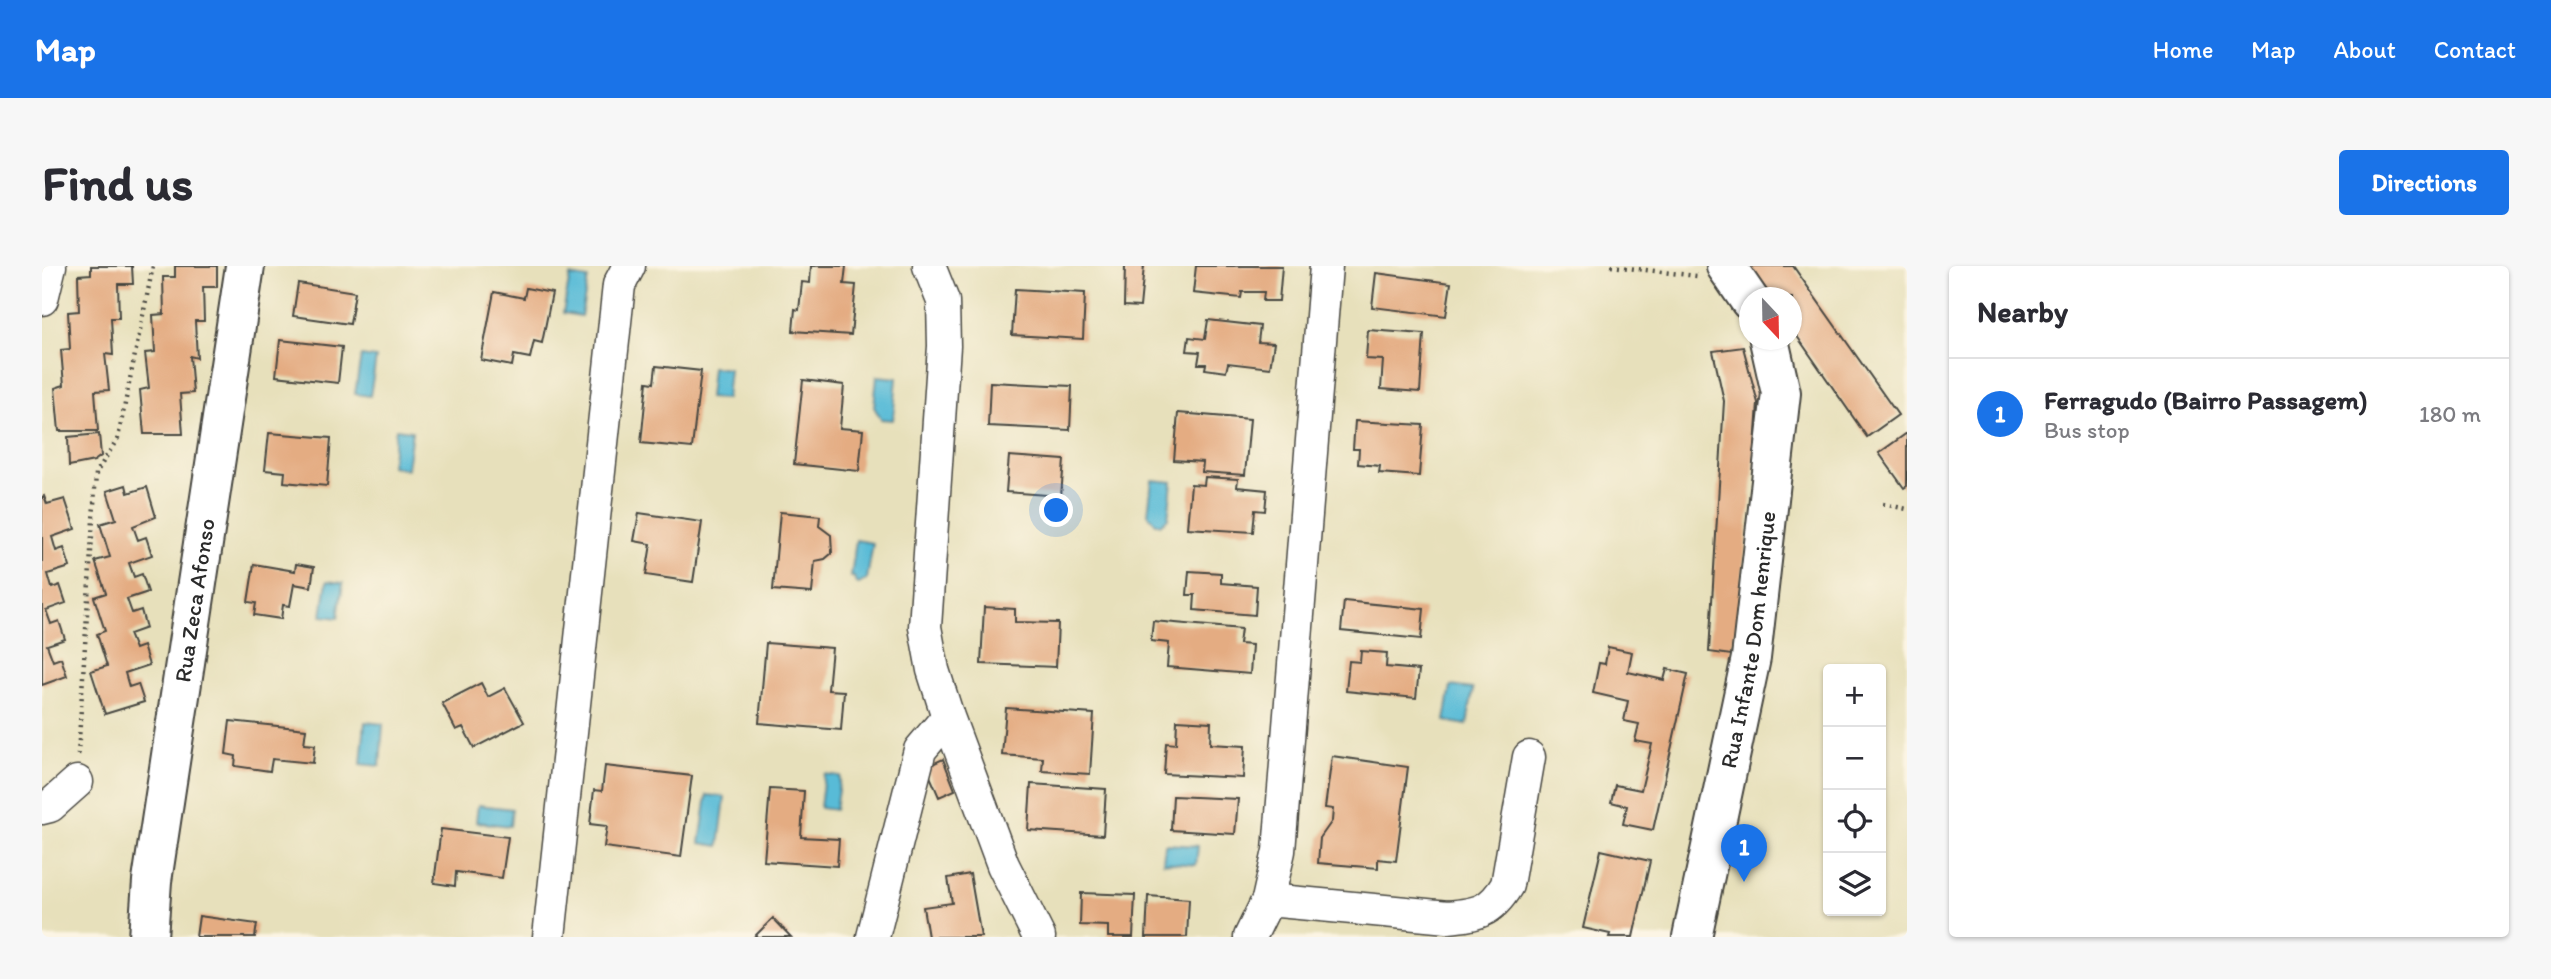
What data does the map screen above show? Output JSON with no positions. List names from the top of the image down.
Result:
{
  "streets": {
    "street": ["Rua Zeca Afonso", "Rua Infante Dom henrique"]
  },
  "north": "bottom",
  "page": {
    "header": "Map",
    "nav": [
      "Home",
      "Map",
      "About",
      "Contact"
    ],
    "buttons": "Directions",
    "title": "Find us",
    "heading": "Nearby",
    "list": [
      {
        "mark": "1",
        "name": "Ferragudo (Bairro Passagem)",
        "note": "Bus stop",
        "value": "180 m"
      }
    ],
    "map_buttons": ["+", "−"],
    "pins": "1"
  }
}
